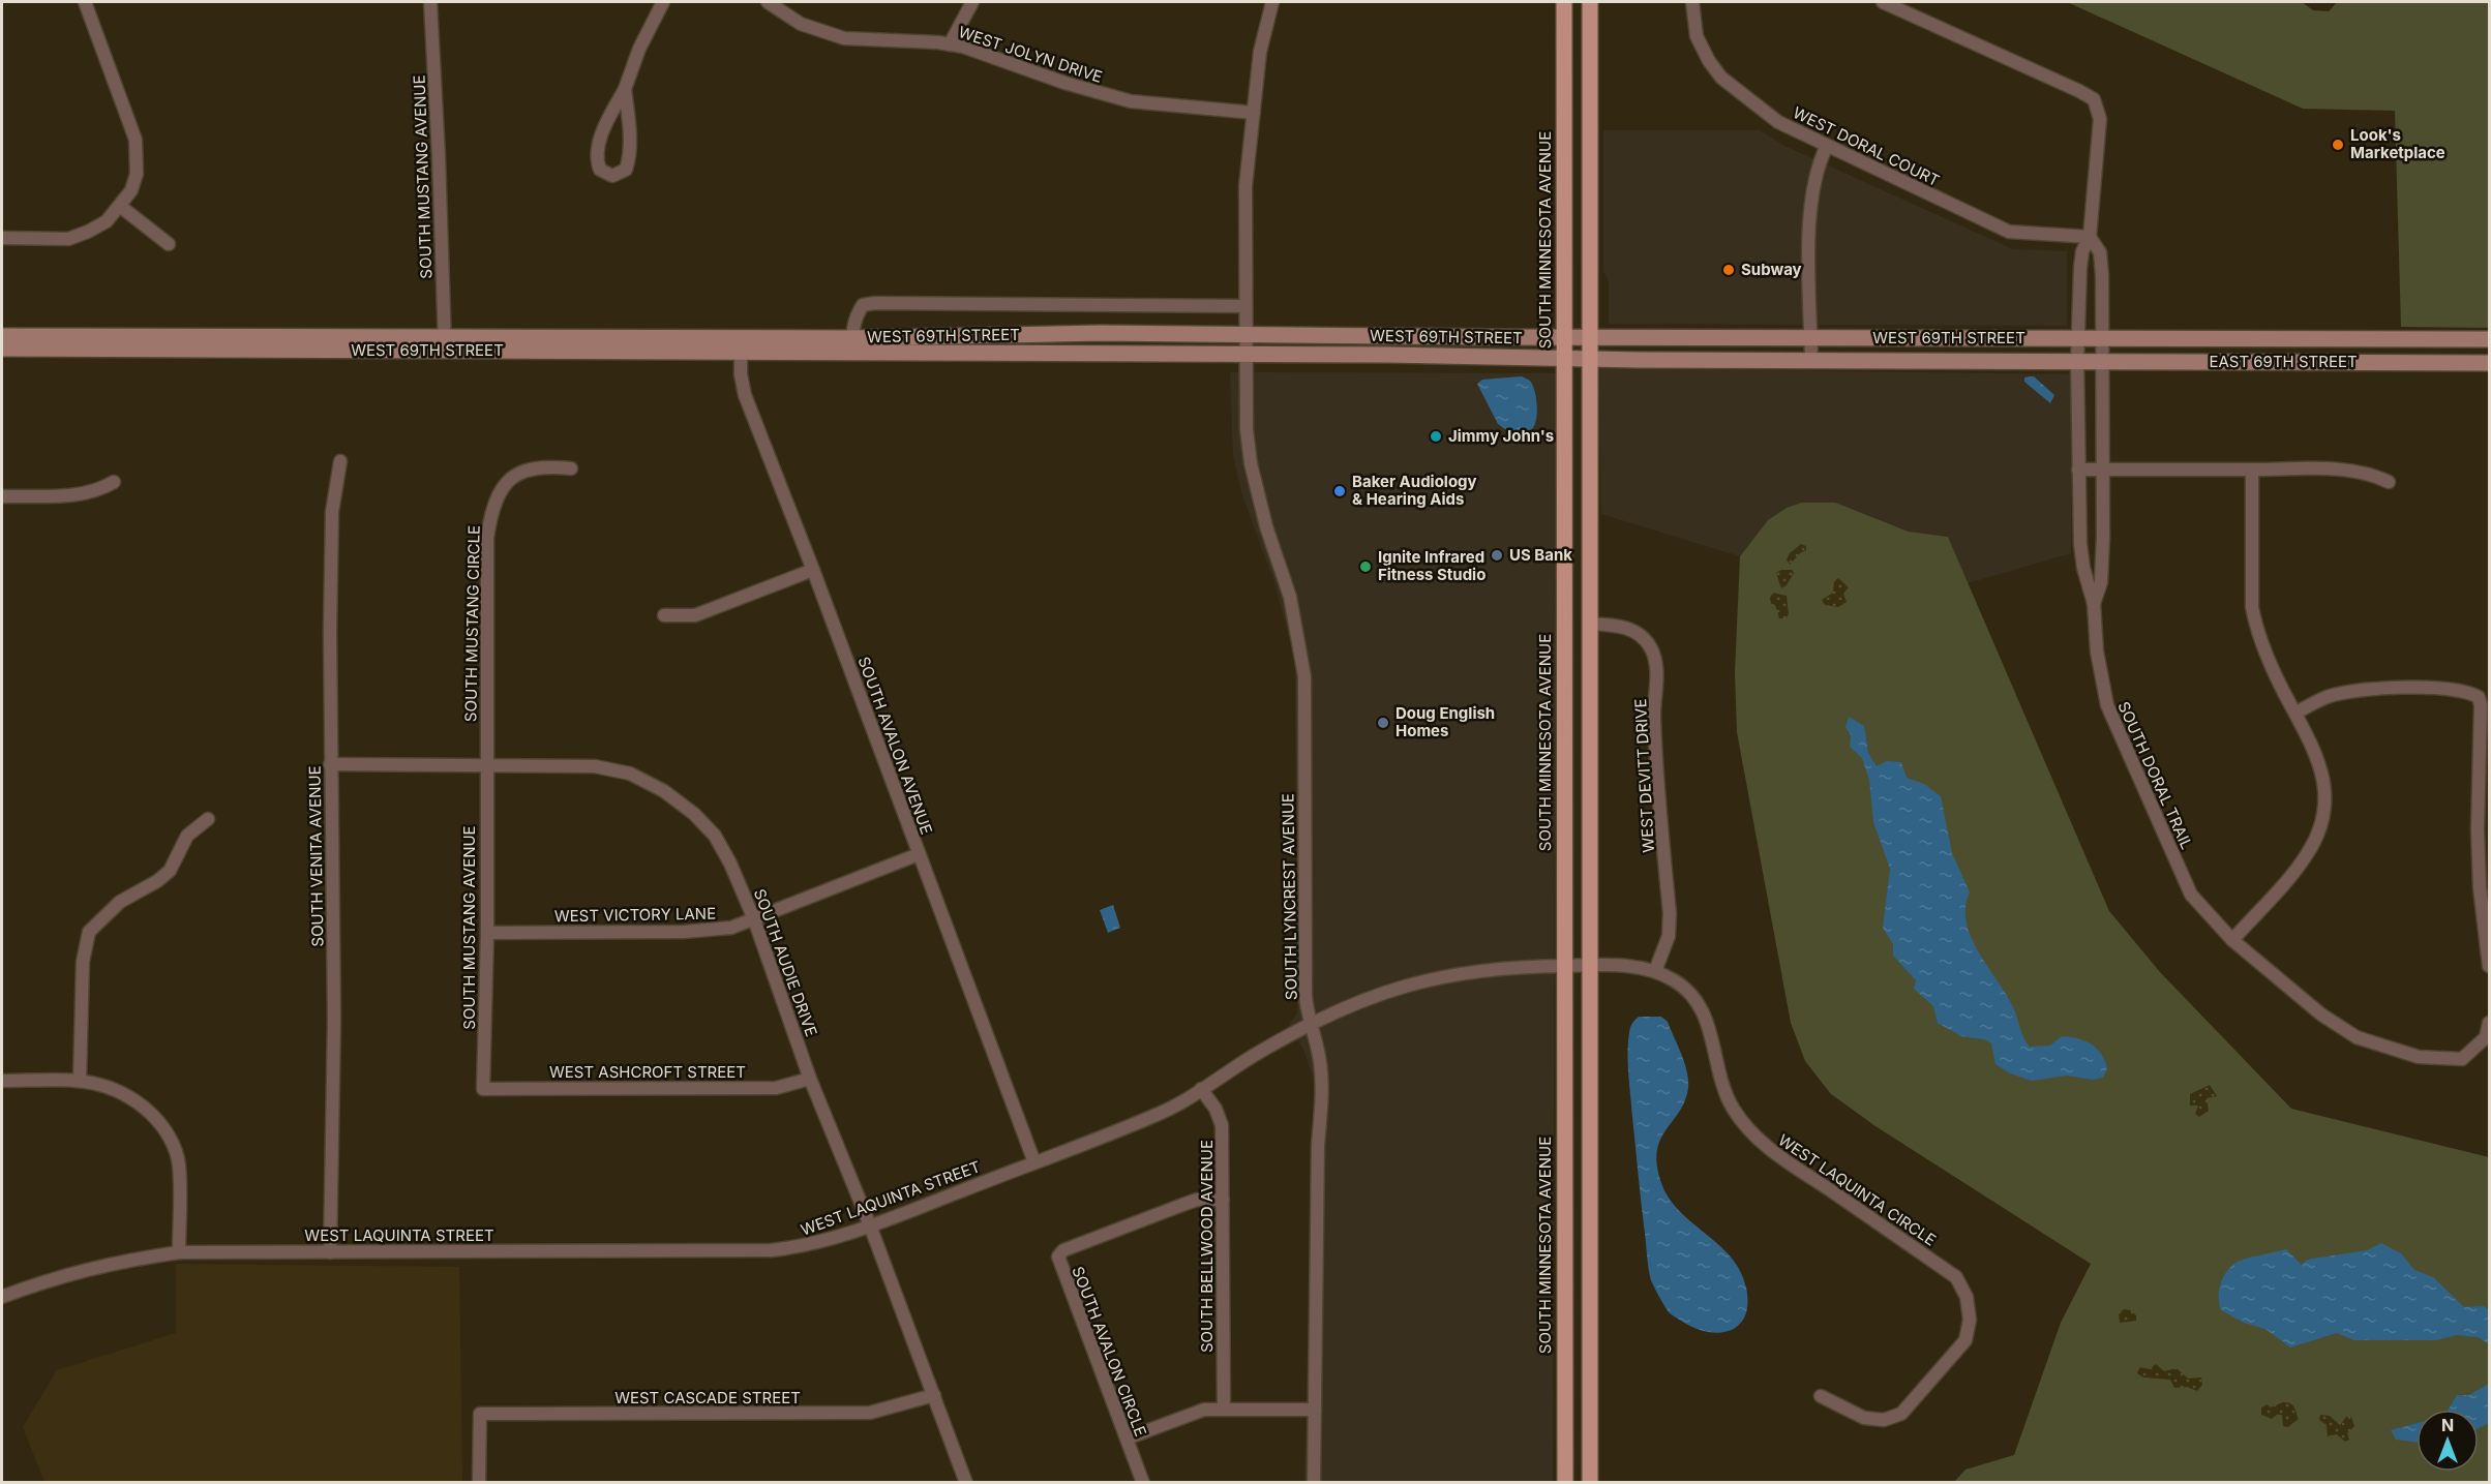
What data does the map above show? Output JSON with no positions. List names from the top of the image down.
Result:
{
  "streets": {
    "main road": ["SOUTH MINNESOTA AVENUE", "WEST 69TH STREET", "EAST 69TH STREET"],
    "street": [
      "WEST JOLYN DRIVE",
      "WEST DORAL COURT",
      "SOUTH MUSTANG AVENUE",
      "SOUTH MUSTANG CIRCLE",
      "SOUTH AVALON AVENUE",
      "WEST DEVITT DRIVE",
      "SOUTH DORAL TRAIL",
      "SOUTH VENITA AVENUE",
      "SOUTH LYNCREST AVENUE",
      "WEST VICTORY LANE",
      "SOUTH AUDIE DRIVE",
      "WEST ASHCROFT STREET",
      "WEST LAQUINTA CIRCLE",
      "WEST LAQUINTA STREET",
      "SOUTH BELLWOOD AVENUE",
      "SOUTH AVALON CIRCLE",
      "WEST CASCADE STREET"
    ]
  },
  "crossings": [
    ["WEST JOLYN DRIVE", "SOUTH LYNCREST AVENUE"],
    ["WEST DORAL COURT", "SOUTH DORAL TRAIL"],
    ["SOUTH MUSTANG AVENUE", "WEST 69TH STREET"],
    ["SOUTH MUSTANG AVENUE", "SOUTH MUSTANG CIRCLE"],
    ["SOUTH MUSTANG AVENUE", "WEST VICTORY LANE"],
    ["SOUTH MUSTANG AVENUE", "SOUTH AUDIE DRIVE"],
    ["SOUTH MUSTANG AVENUE", "WEST ASHCROFT STREET"],
    ["SOUTH MINNESOTA AVENUE", "WEST 69TH STREET"],
    ["SOUTH MINNESOTA AVENUE", "WEST LAQUINTA CIRCLE"],
    ["SOUTH MINNESOTA AVENUE", "WEST LAQUINTA STREET"],
    ["WEST 69TH STREET", "EAST 69TH STREET"],
    ["WEST 69TH STREET", "SOUTH AVALON AVENUE"],
    ["WEST 69TH STREET", "SOUTH DORAL TRAIL"],
    ["WEST 69TH STREET", "SOUTH LYNCREST AVENUE"],
    ["EAST 69TH STREET", "SOUTH DORAL TRAIL"],
    ["SOUTH MUSTANG CIRCLE", "SOUTH AUDIE DRIVE"],
    ["SOUTH AVALON AVENUE", "WEST VICTORY LANE"],
    ["SOUTH AVALON AVENUE", "WEST LAQUINTA STREET"],
    ["WEST DEVITT DRIVE", "WEST LAQUINTA CIRCLE"],
    ["SOUTH VENITA AVENUE", "SOUTH AUDIE DRIVE"],
    ["SOUTH VENITA AVENUE", "WEST LAQUINTA STREET"],
    ["SOUTH LYNCREST AVENUE", "WEST LAQUINTA STREET"],
    ["WEST VICTORY LANE", "SOUTH AUDIE DRIVE"],
    ["SOUTH AUDIE DRIVE", "WEST ASHCROFT STREET"],
    ["SOUTH AUDIE DRIVE", "WEST LAQUINTA STREET"],
    ["SOUTH AUDIE DRIVE", "WEST CASCADE STREET"],
    ["WEST LAQUINTA CIRCLE", "WEST LAQUINTA STREET"],
    ["WEST LAQUINTA STREET", "SOUTH BELLWOOD AVENUE"],
    ["SOUTH BELLWOOD AVENUE", "SOUTH AVALON CIRCLE"]
  ],
  "places": [
    "Look's Marketplace",
    "Subway",
    "Jimmy John's",
    "Baker Audiology & Hearing Aids",
    "US Bank",
    "Ignite Infrared Fitness Studio",
    "Doug English Homes"
  ],
  "north": "top"
}
